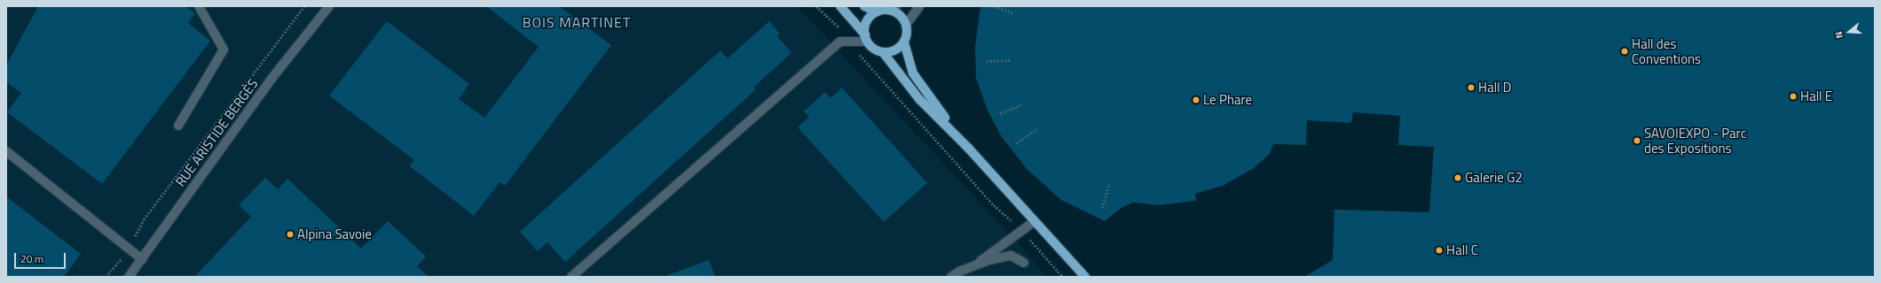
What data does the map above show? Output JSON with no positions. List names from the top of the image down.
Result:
{
  "streets": {
    "street": ["RUE ARISTIDE BERGÈS"]
  },
  "districts": ["BOIS MARTINET"],
  "places": [
    "Hall des Conventions",
    "Hall D",
    "Hall E",
    "Le Phare",
    "SAVOIEXPO - Parc des Expositions",
    "Galerie G2",
    "Alpina Savoie",
    "Hall C"
  ],
  "scale_bar": "20 m",
  "north": "left"
}
